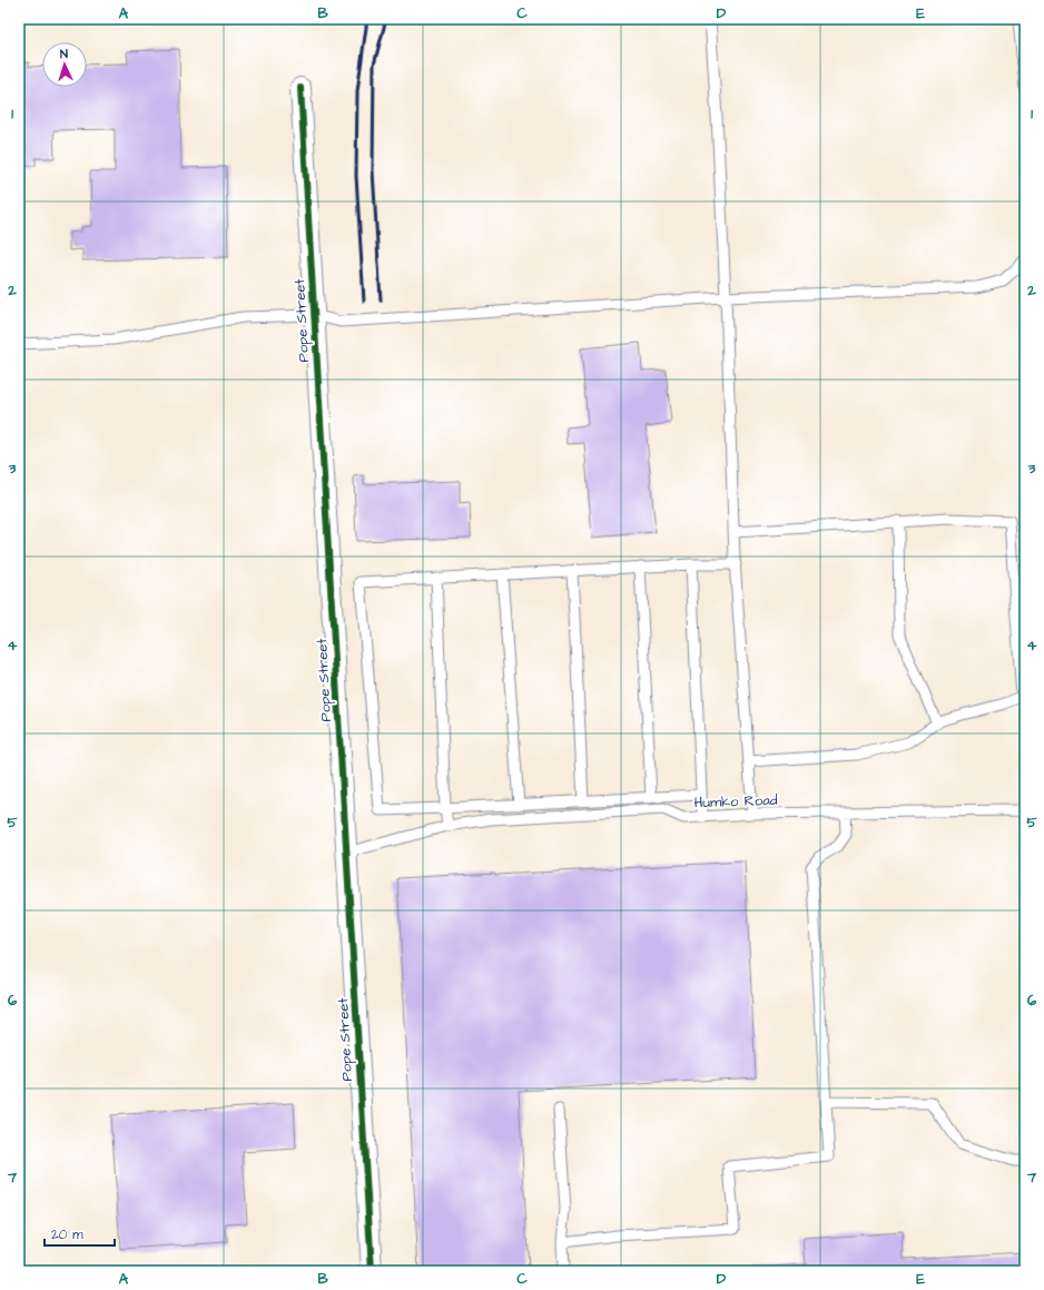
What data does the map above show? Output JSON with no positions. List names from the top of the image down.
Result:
{
  "streets": {
    "street": ["Pope Street"],
    "lane": ["Humko Road"]
  },
  "crossings": [
    ["Pope Street", "Humko Road"]
  ],
  "scale_bar": "20 m",
  "north": "top",
  "grid": {
    "columns": [
      "A",
      "B",
      "C",
      "D",
      "E"
    ],
    "rows": [
      "1",
      "2",
      "3",
      "4",
      "5",
      "6",
      "7"
    ]
  }
}
